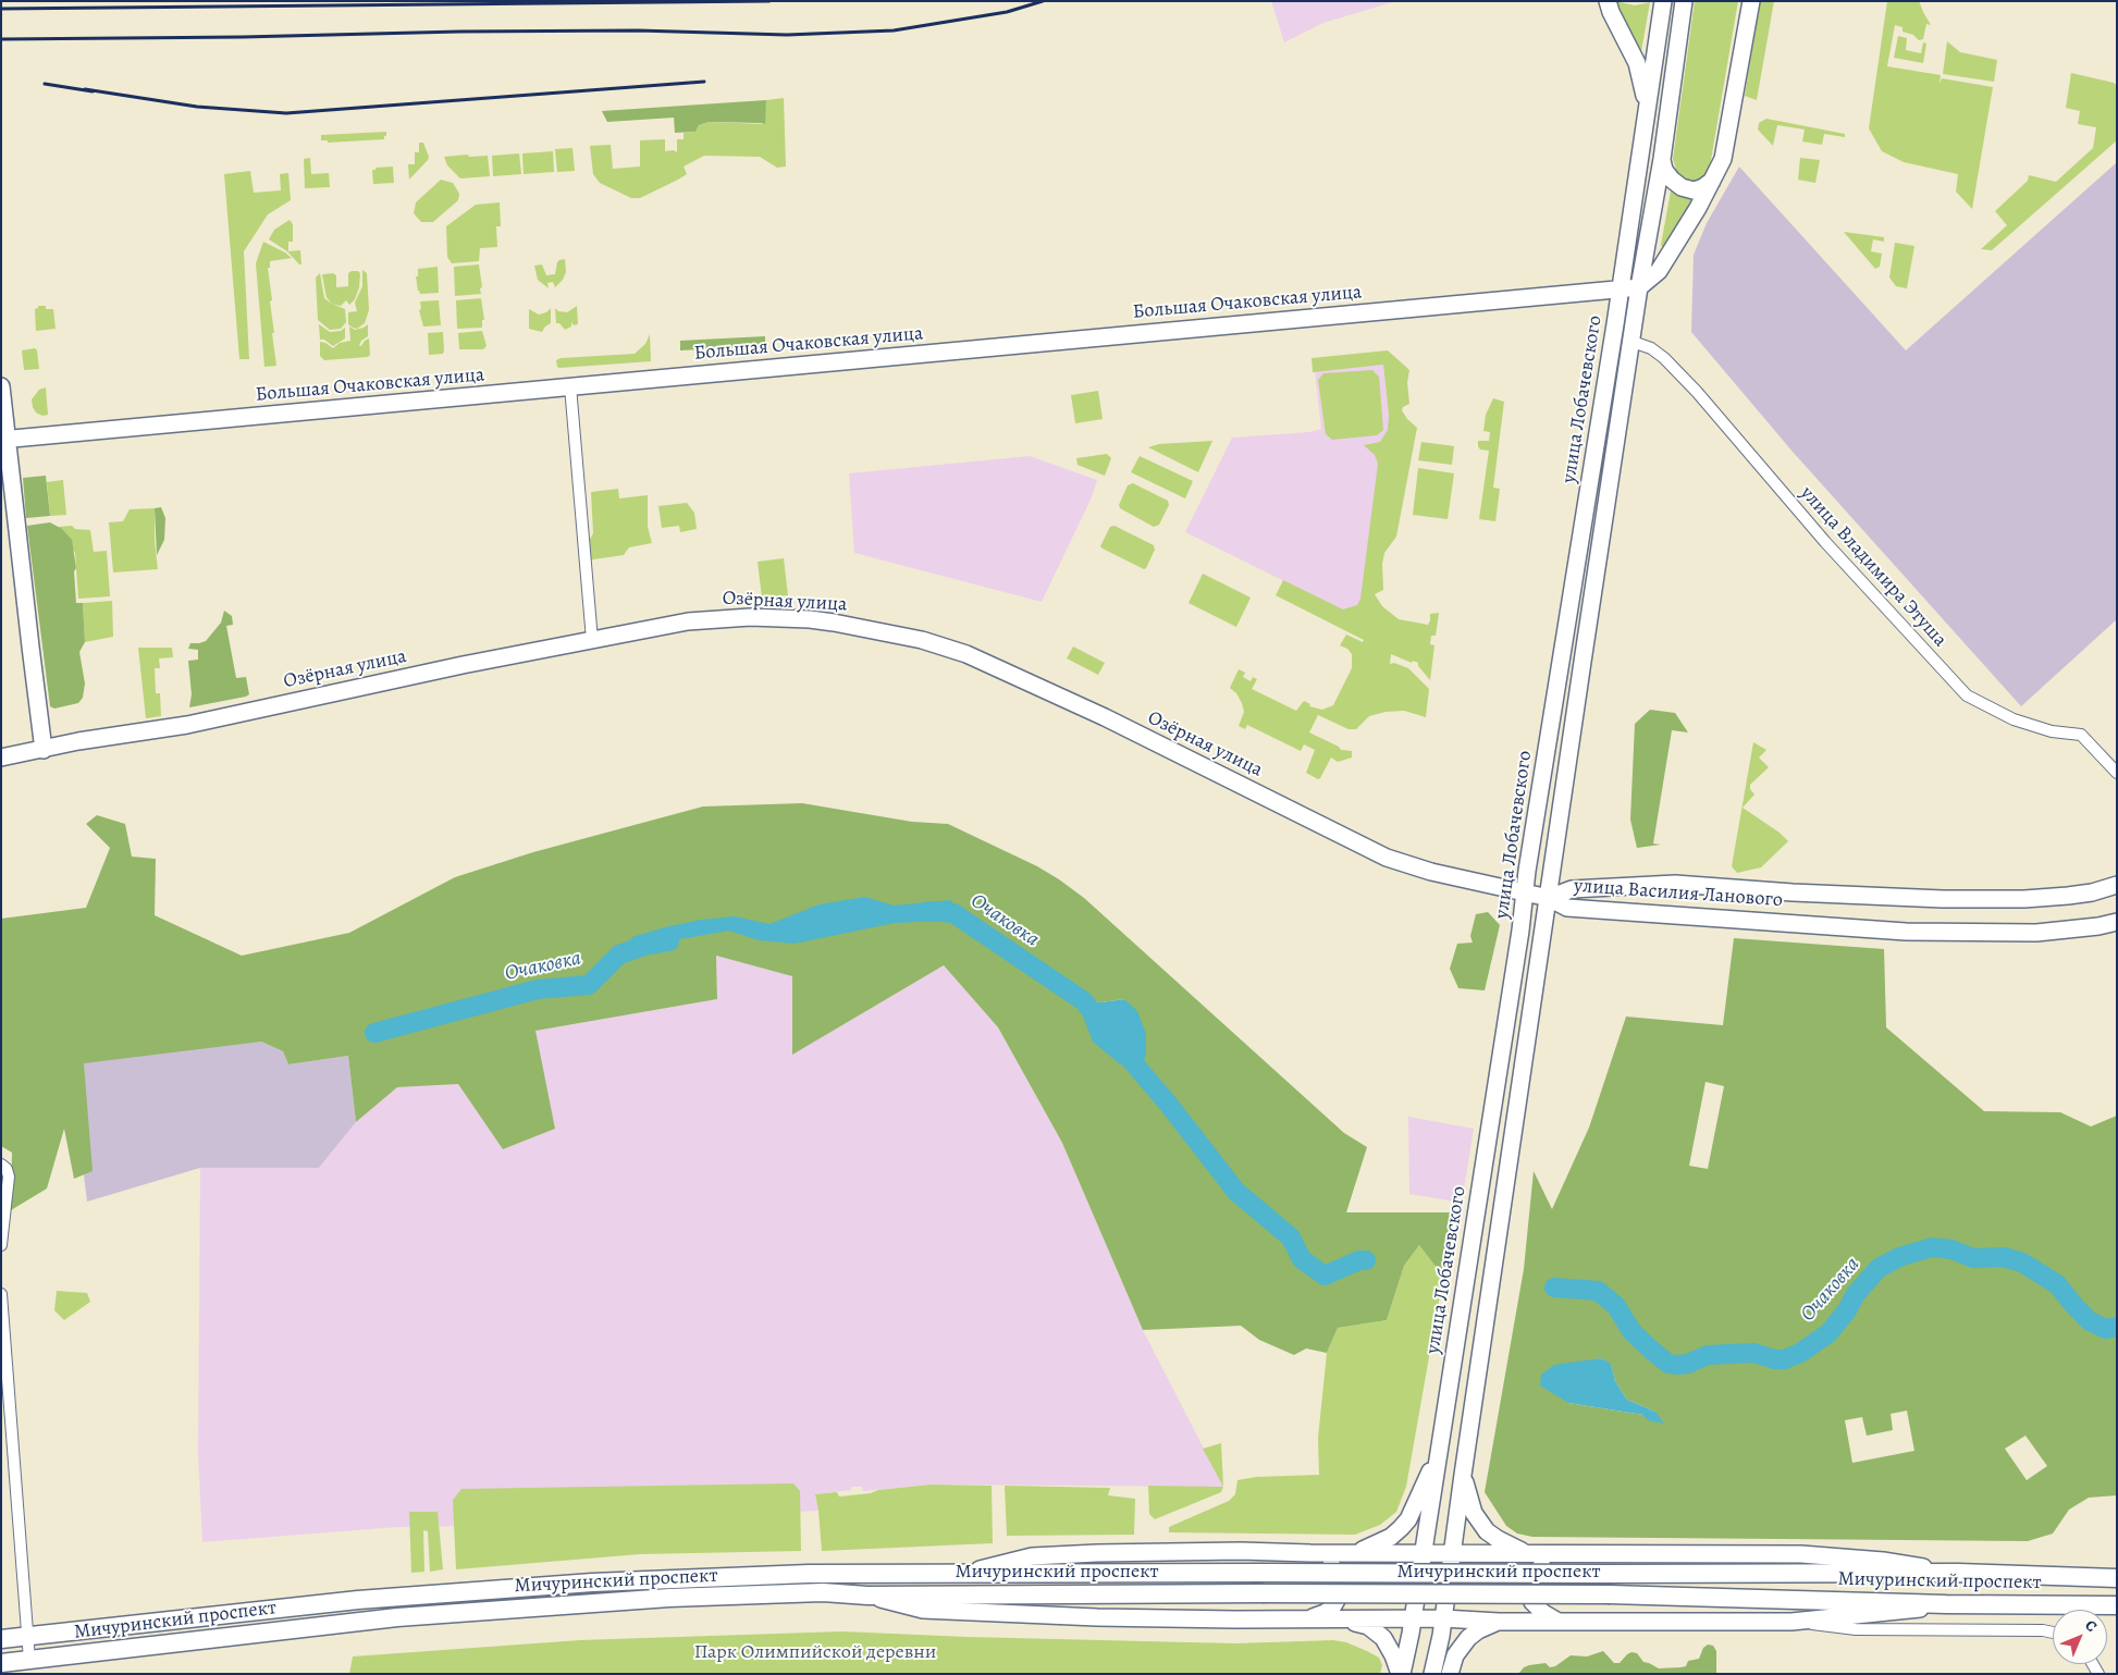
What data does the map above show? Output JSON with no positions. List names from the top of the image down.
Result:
{
  "streets": {
    "main road": [
      "Большая Очаковская улица",
      "улица Лобачевского",
      "Озёрная улица",
      "улица Василия Ланового",
      "Мичуринский проспект"
    ],
    "street": ["улица Владимира Этуша"]
  },
  "crossings": [
    ["Большая Очаковская улица", "улица Лобачевского"],
    ["улица Лобачевского", "улица Владимира Этуша"],
    ["улица Лобачевского", "Озёрная улица"],
    ["улица Лобачевского", "улица Василия Ланового"],
    ["Озёрная улица", "улица Василия Ланового"]
  ],
  "water": ["Очаковка"],
  "parks": ["Парк Олимпийской деревни"],
  "north": "top right"
}
